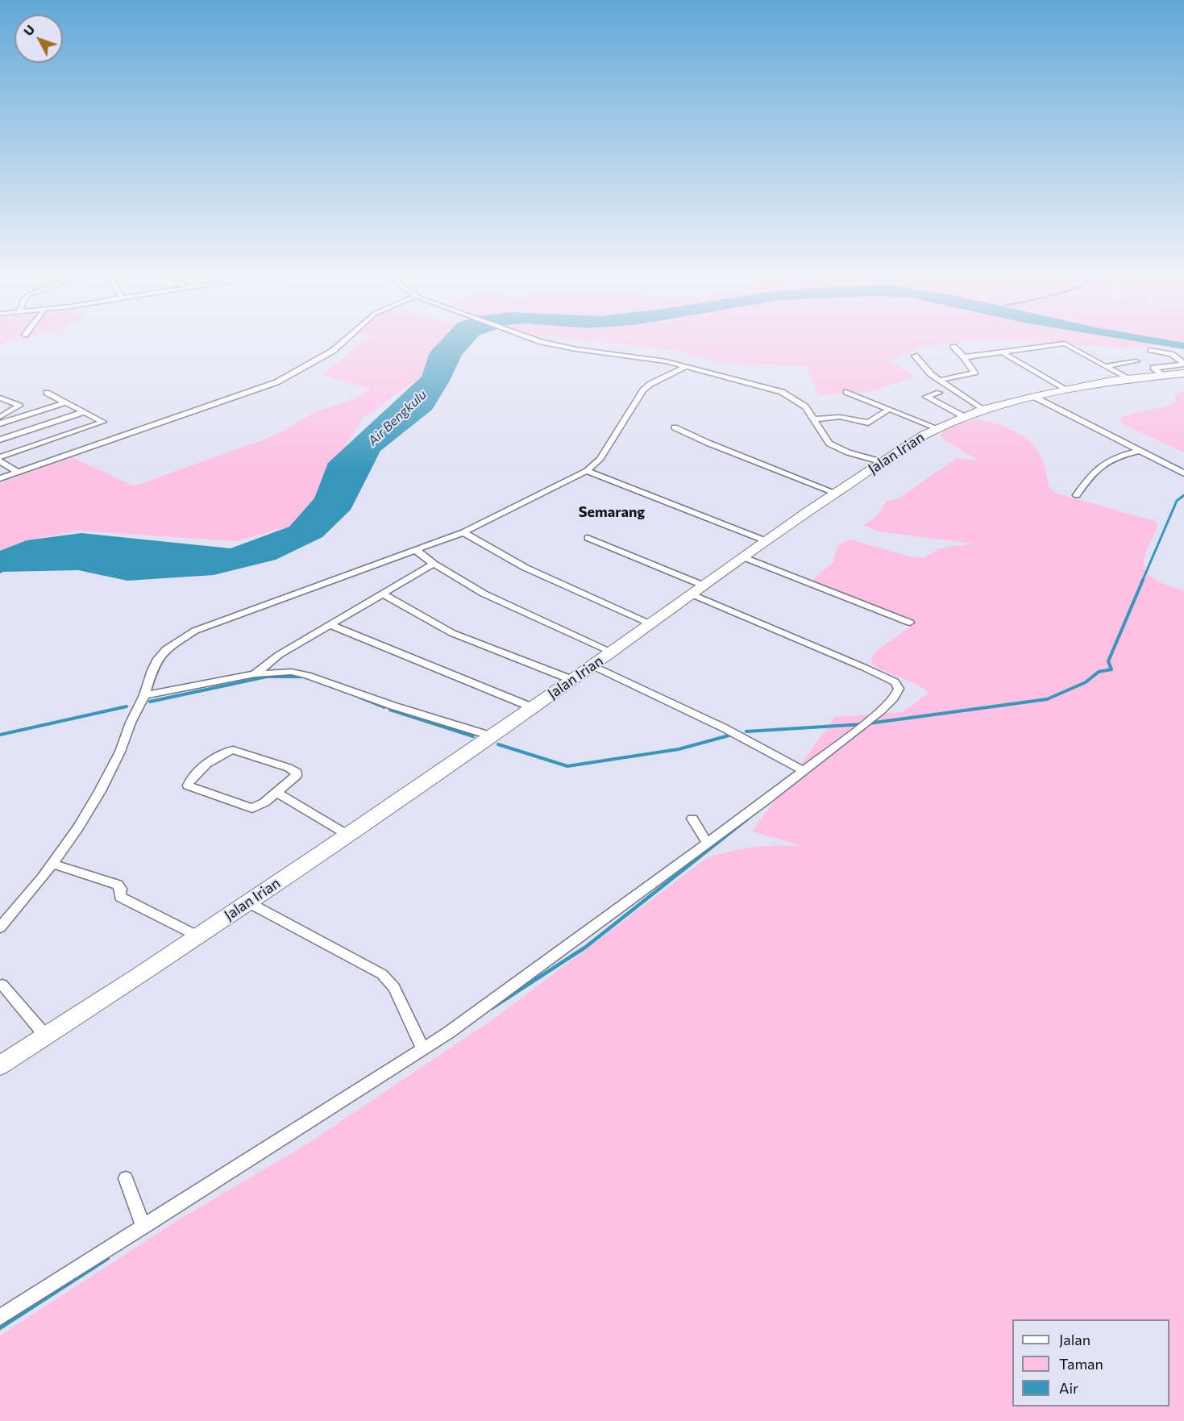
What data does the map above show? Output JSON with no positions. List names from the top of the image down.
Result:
{
  "streets": {
    "main road": ["Jalan Irian"]
  },
  "districts": ["Semarang"],
  "water": ["Air Bengkulu"],
  "legend": ["Jalan", "Taman", "Air"],
  "north": "top left"
}
